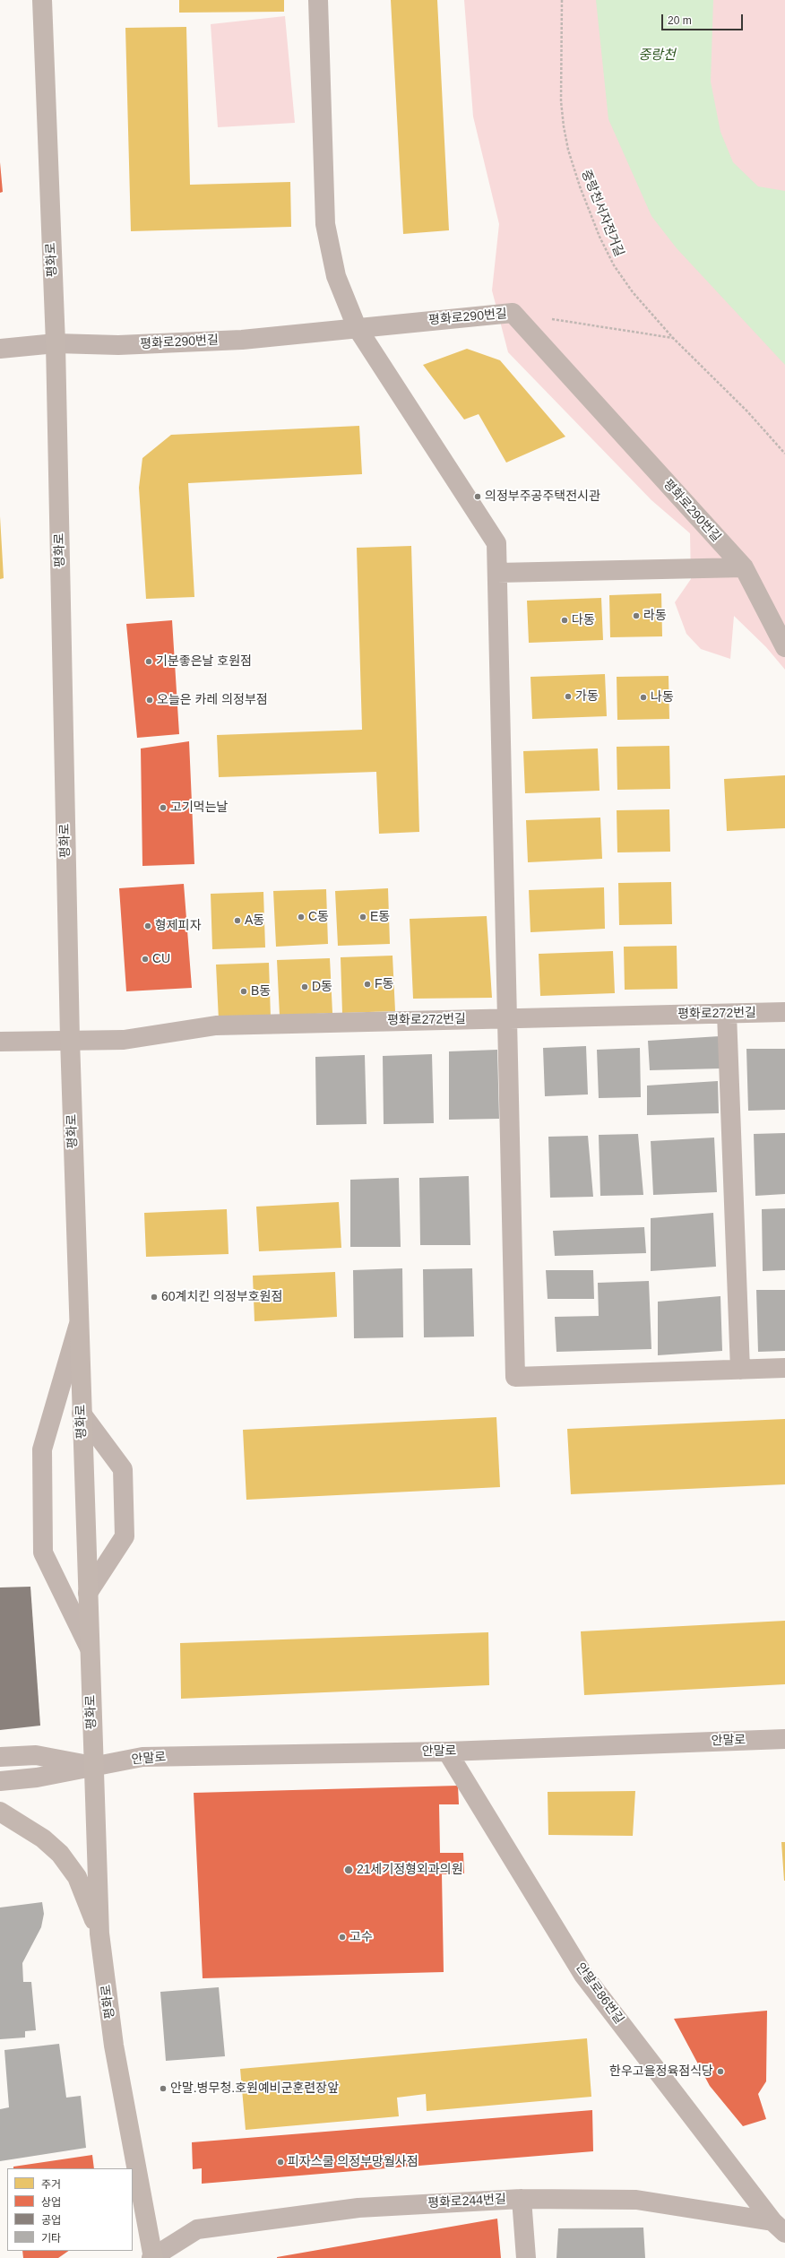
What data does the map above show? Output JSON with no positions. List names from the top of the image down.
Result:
{
  "streets": {
    "main road": ["평화로"],
    "street": [
      "평화로290번길",
      "평화로272번길",
      "안말로",
      "안말로86번길",
      "평화로244번길"
    ],
    "path": ["중랑천서자전거길"]
  },
  "crossings": [
    ["평화로", "평화로290번길"],
    ["평화로", "평화로272번길"],
    ["평화로", "안말로"],
    ["평화로", "평화로244번길"],
    ["안말로", "안말로86번길"],
    ["안말로86번길", "평화로244번길"]
  ],
  "water": ["중랑천"],
  "places": [
    "의정부주공주택전시관",
    "라동",
    "다동",
    "기분좋은날 호원점",
    "가동",
    "나동",
    "오늘은 카레 의정부점",
    "고기먹는날",
    "C동",
    "E동",
    "A동",
    "형제피자",
    "CU",
    "F동",
    "D동",
    "B동",
    "60계치킨 의정부호원점",
    "21세기정형외과의원",
    "고수",
    "한우고을정육점식당",
    "안말.병무청.호원예비군훈련장앞",
    "피자스쿨 의정부망월사점"
  ],
  "legend": [
    "주거",
    "상업",
    "공업",
    "기타"
  ],
  "scale_bar": "20 m"
}
